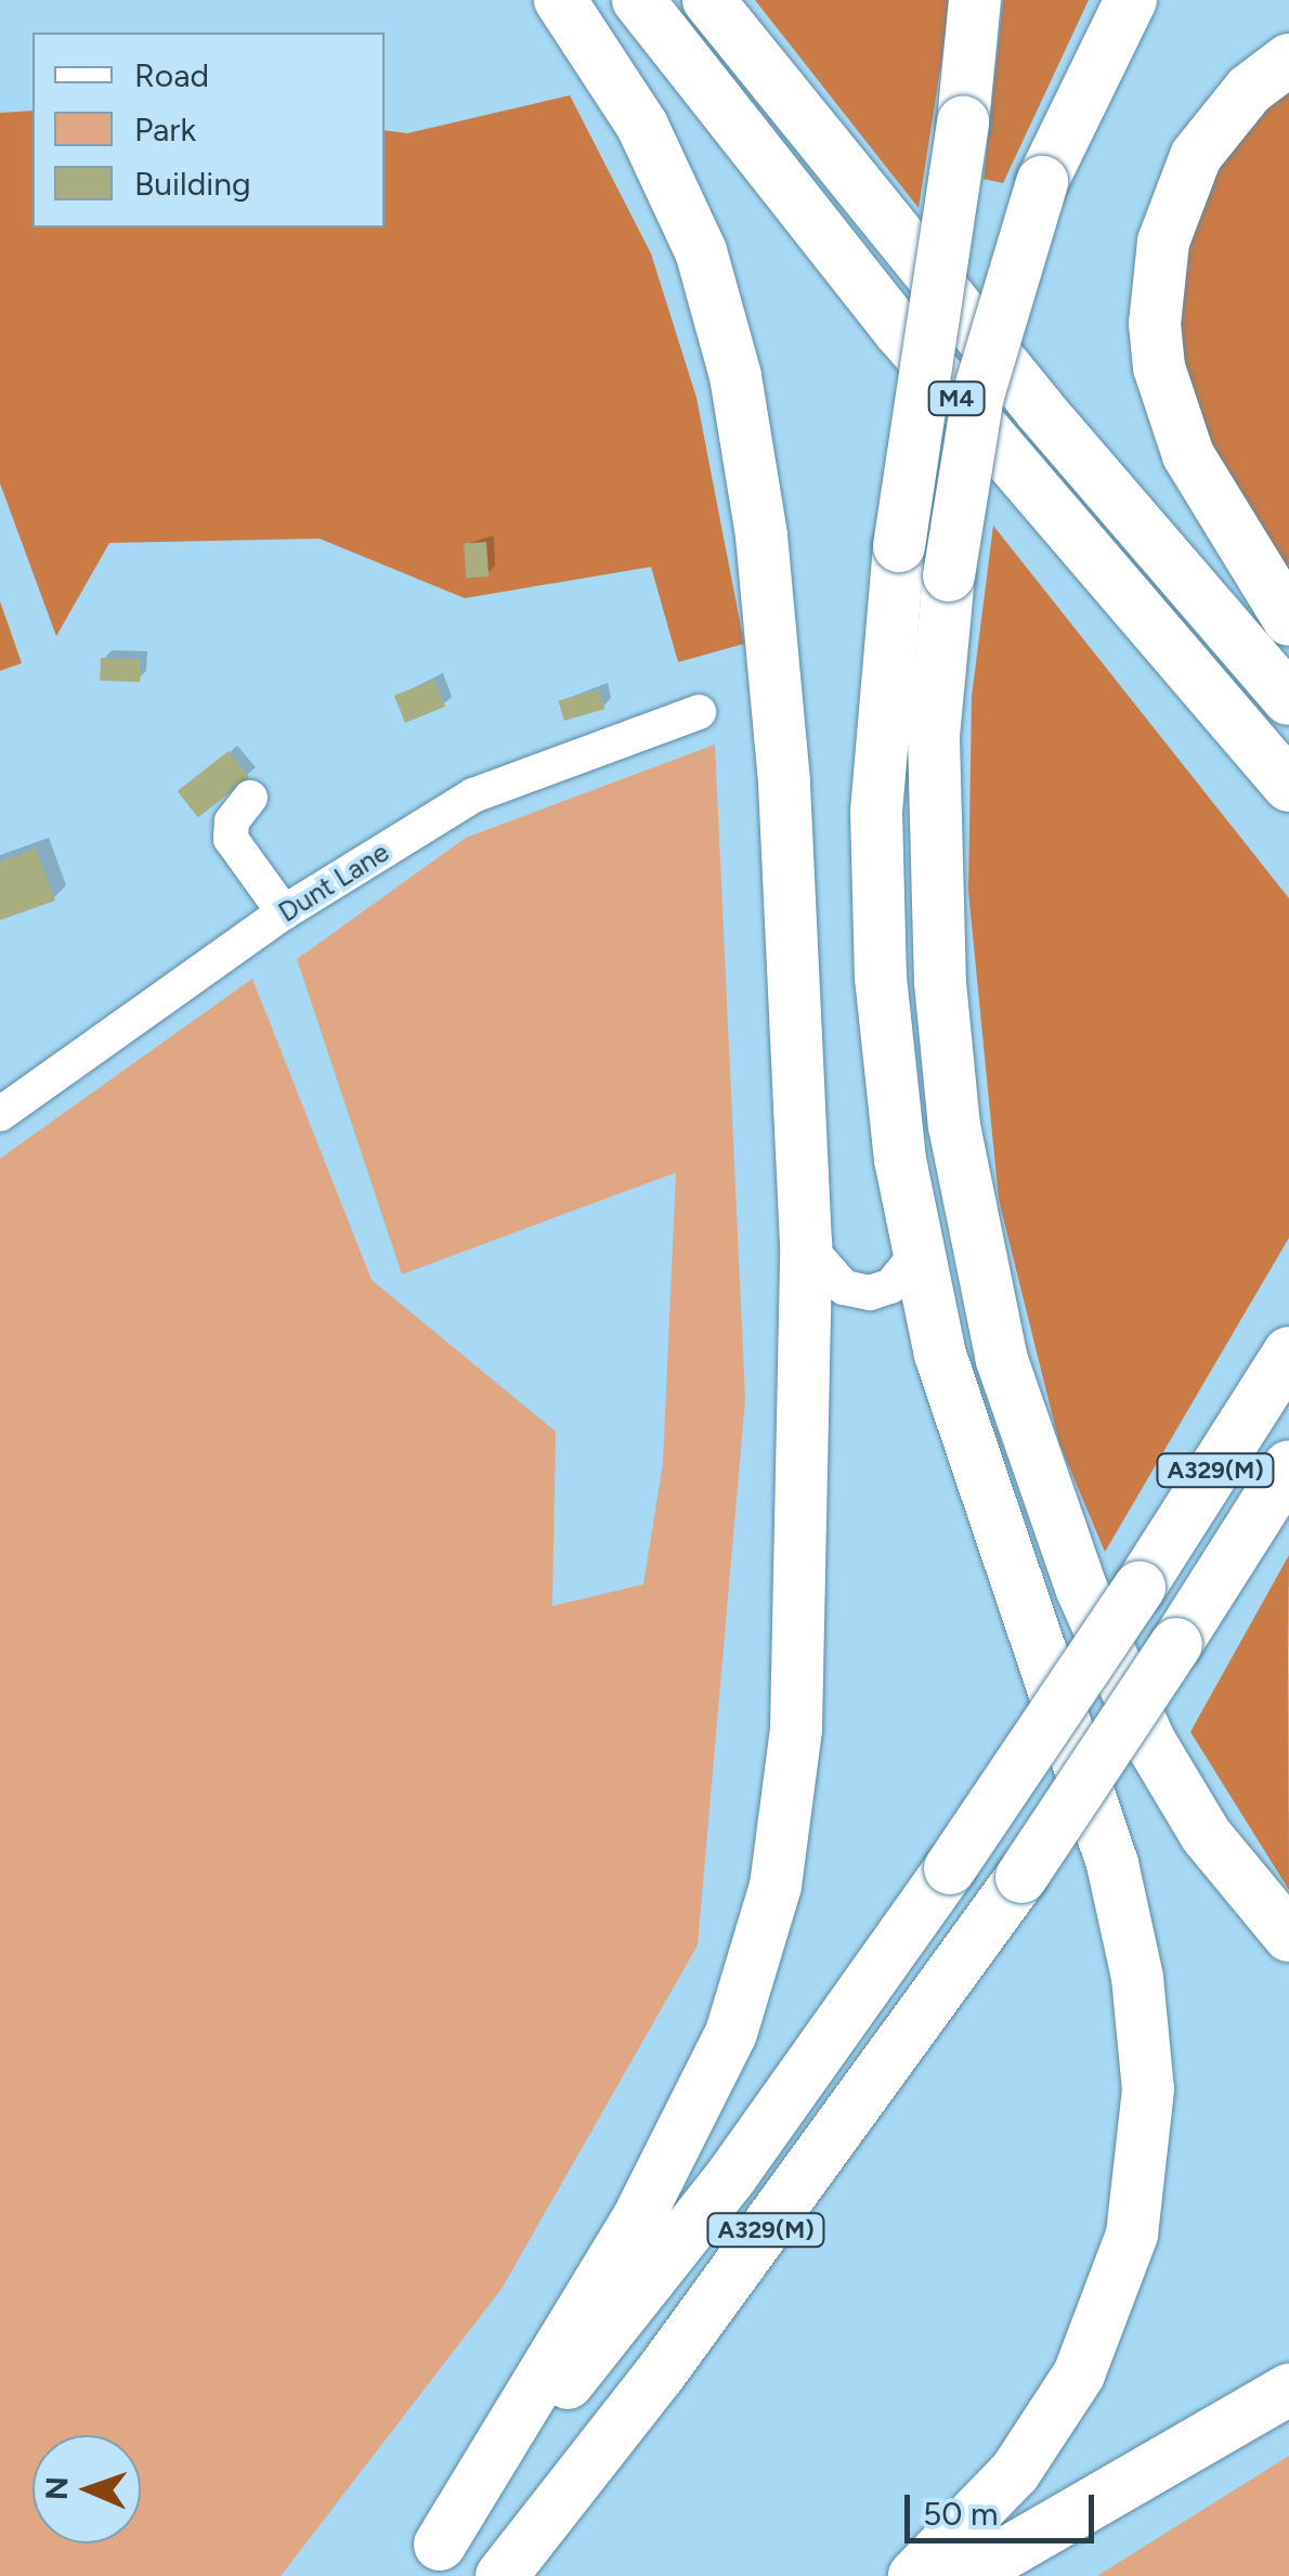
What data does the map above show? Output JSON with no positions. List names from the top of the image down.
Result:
{
  "streets": {
    "highway": ["M4", "A329(M)"],
    "street": ["Dunt Lane"]
  },
  "legend": ["Road", "Park", "Building"],
  "scale_bar": "50 m",
  "north": "left"
}
